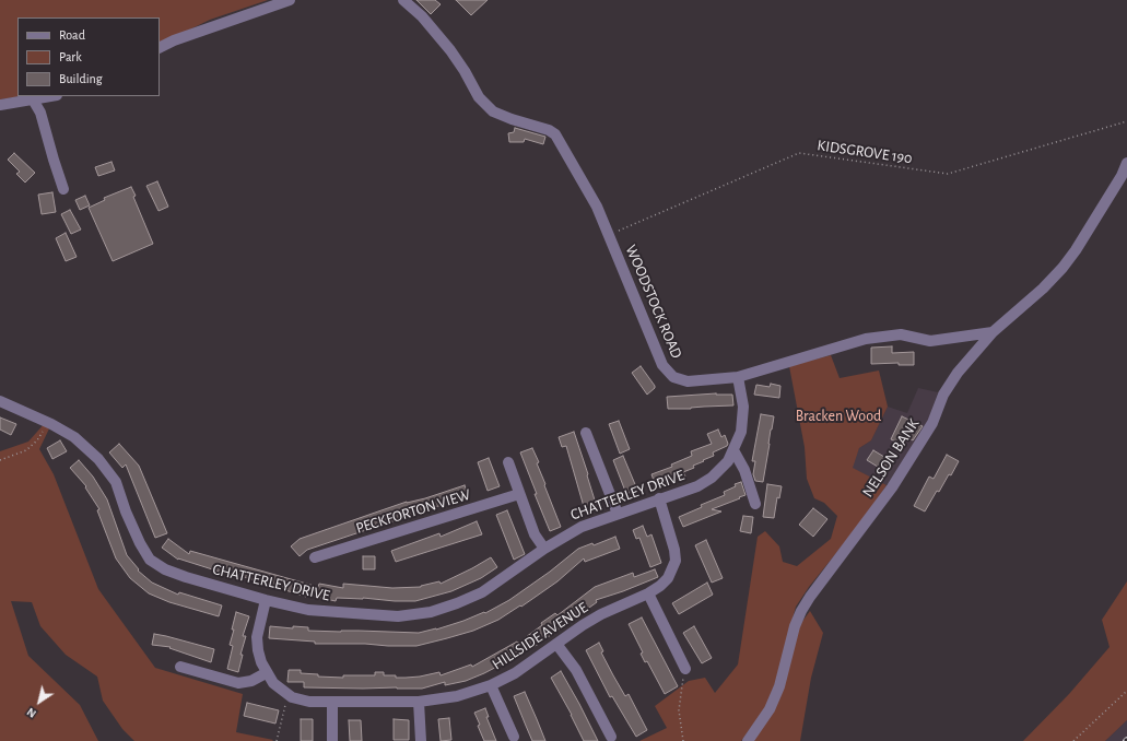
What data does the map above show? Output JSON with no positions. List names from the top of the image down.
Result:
{
  "streets": {
    "street": [
      "WOODSTOCK ROAD",
      "NELSON BANK",
      "CHATTERLEY DRIVE",
      "PECKFORTON VIEW",
      "HILLSIDE AVENUE"
    ],
    "path": ["KIDSGROVE 190"]
  },
  "crossings": [
    ["KIDSGROVE 190", "WOODSTOCK ROAD"],
    ["WOODSTOCK ROAD", "NELSON BANK"],
    ["WOODSTOCK ROAD", "CHATTERLEY DRIVE"],
    ["CHATTERLEY DRIVE", "HILLSIDE AVENUE"]
  ],
  "parks": ["Bracken Wood"],
  "legend": ["Road", "Park", "Building"],
  "north": "bottom left"
}
